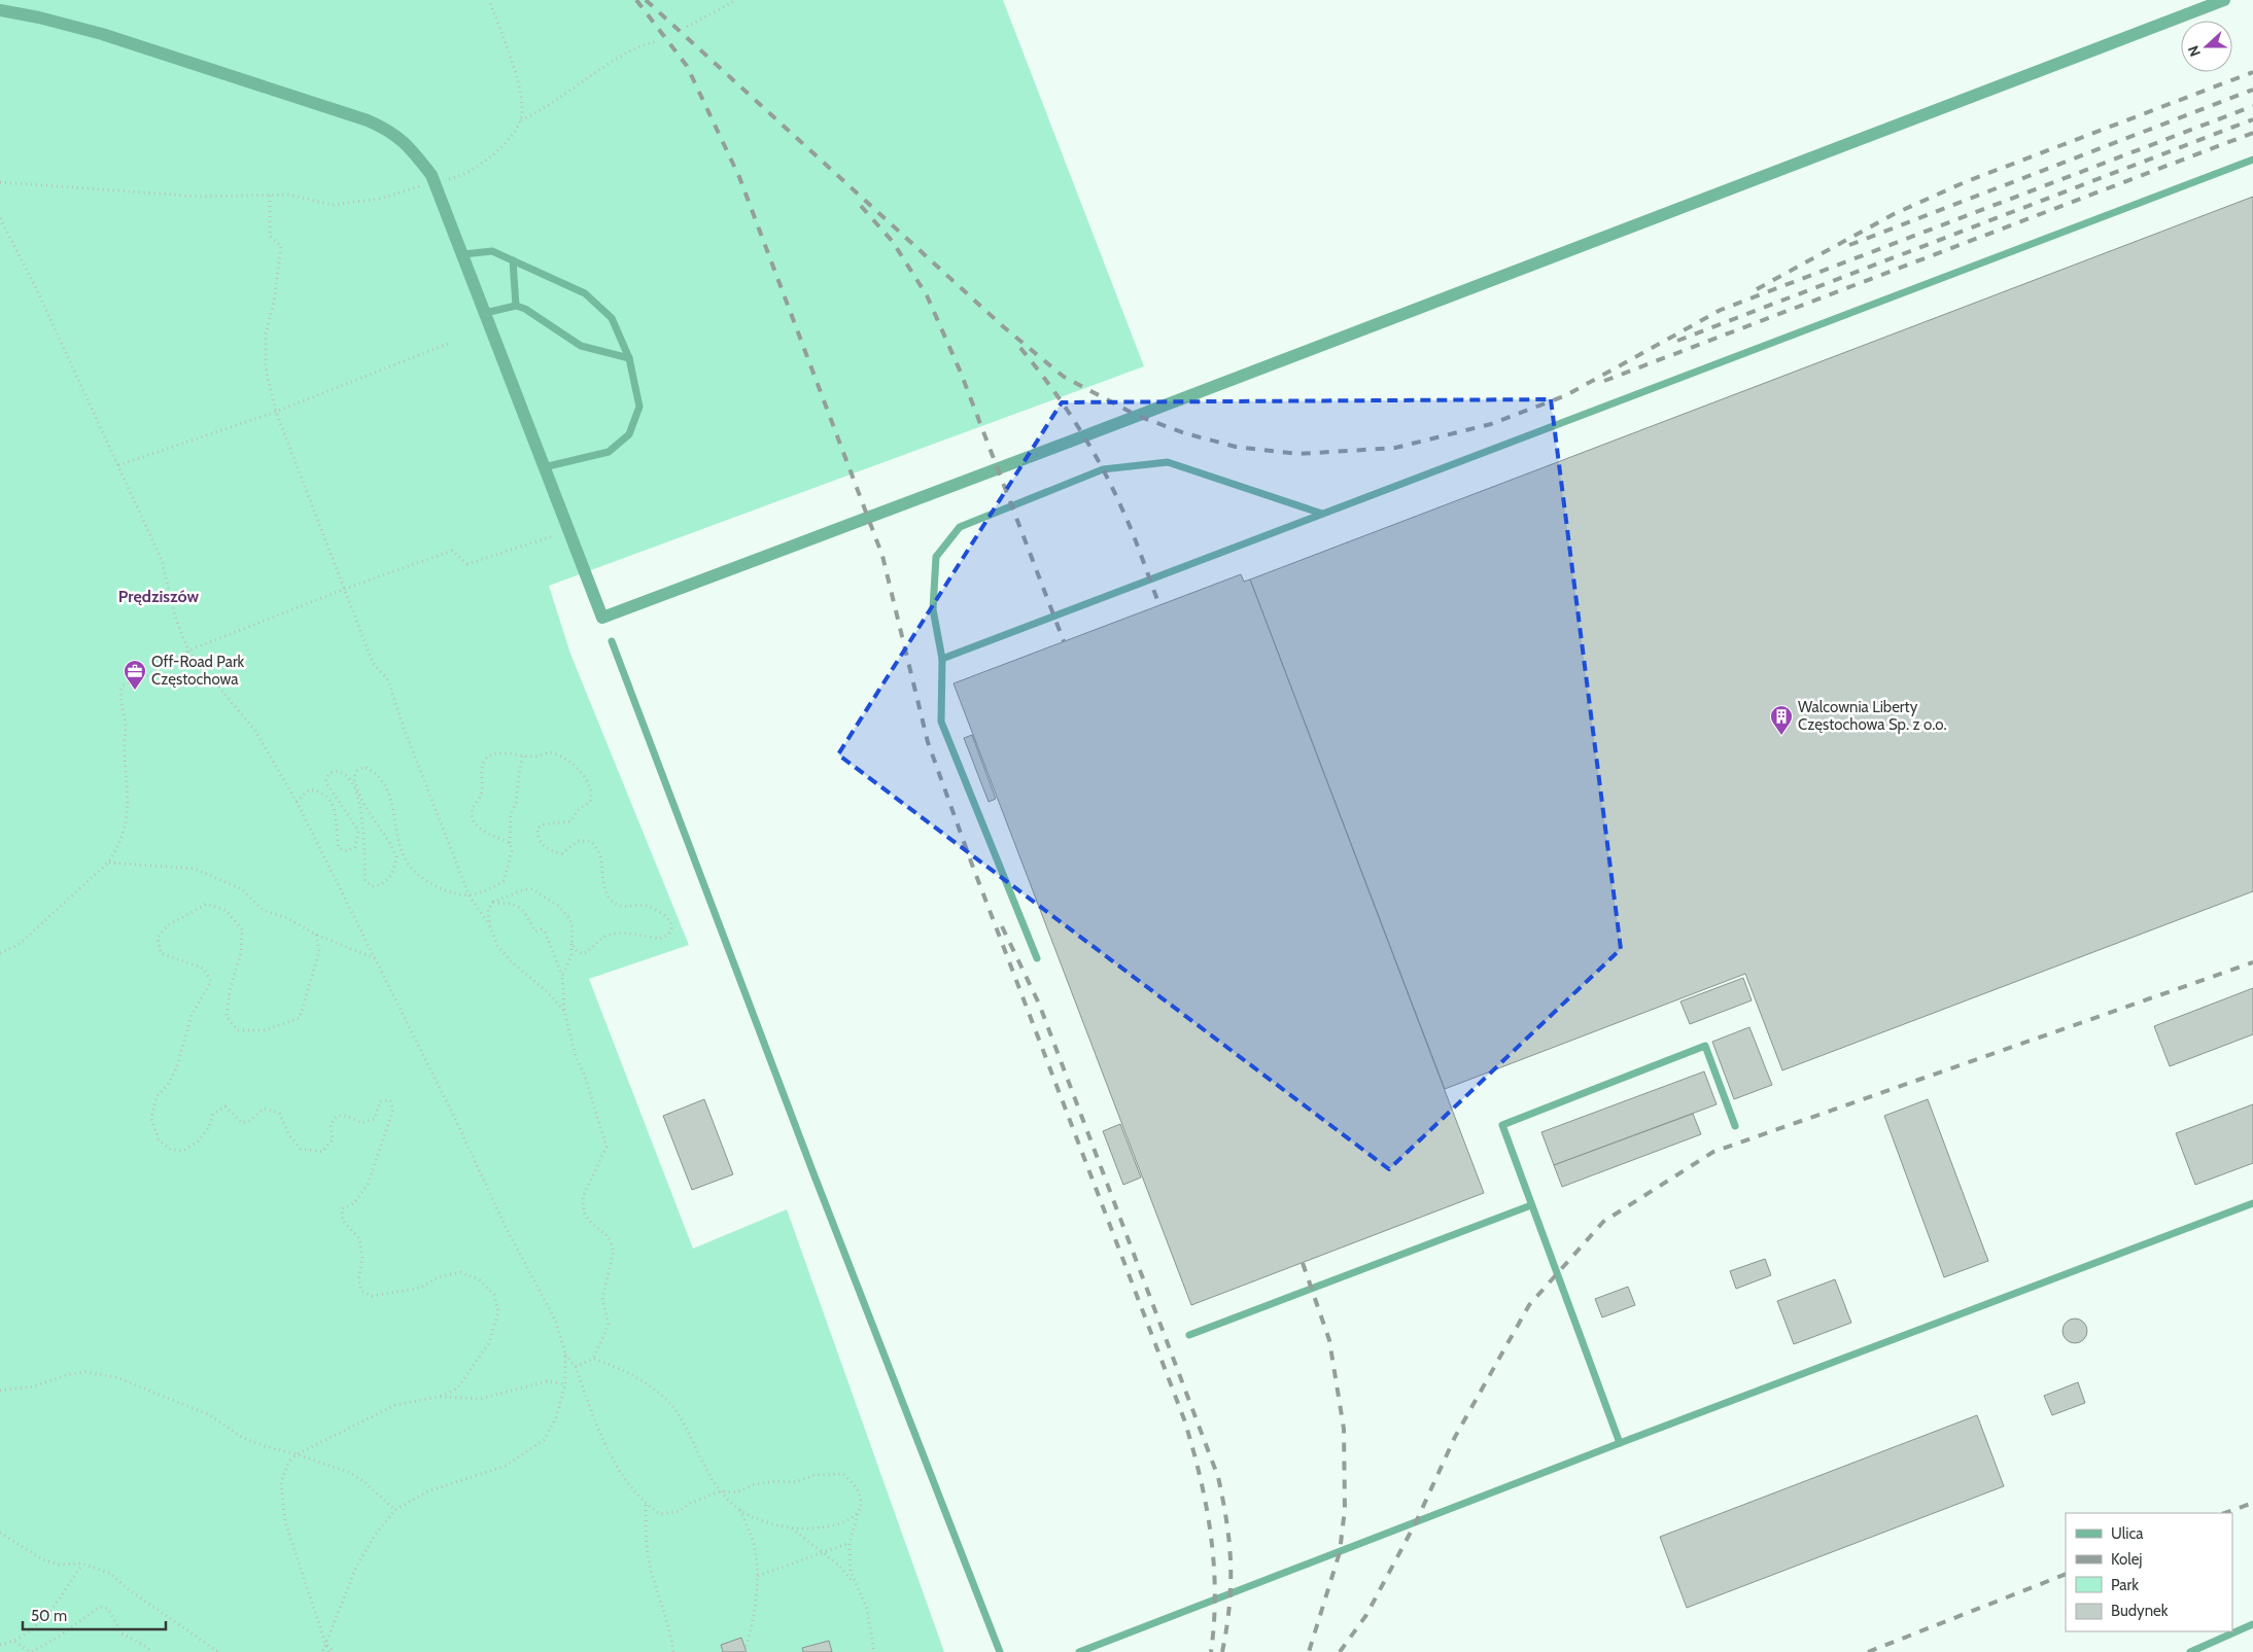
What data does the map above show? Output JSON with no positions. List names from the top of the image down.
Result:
{
  "districts": ["Prędziszów"],
  "places": {
    "office": ["Off-Road Park Częstochowa"],
    "building": ["Walcownia Liberty Częstochowa Sp. z o.o."]
  },
  "legend": [
    "Ulica",
    "Kolej",
    "Park",
    "Budynek"
  ],
  "scale_bar": "50 m",
  "north": "left"
}
